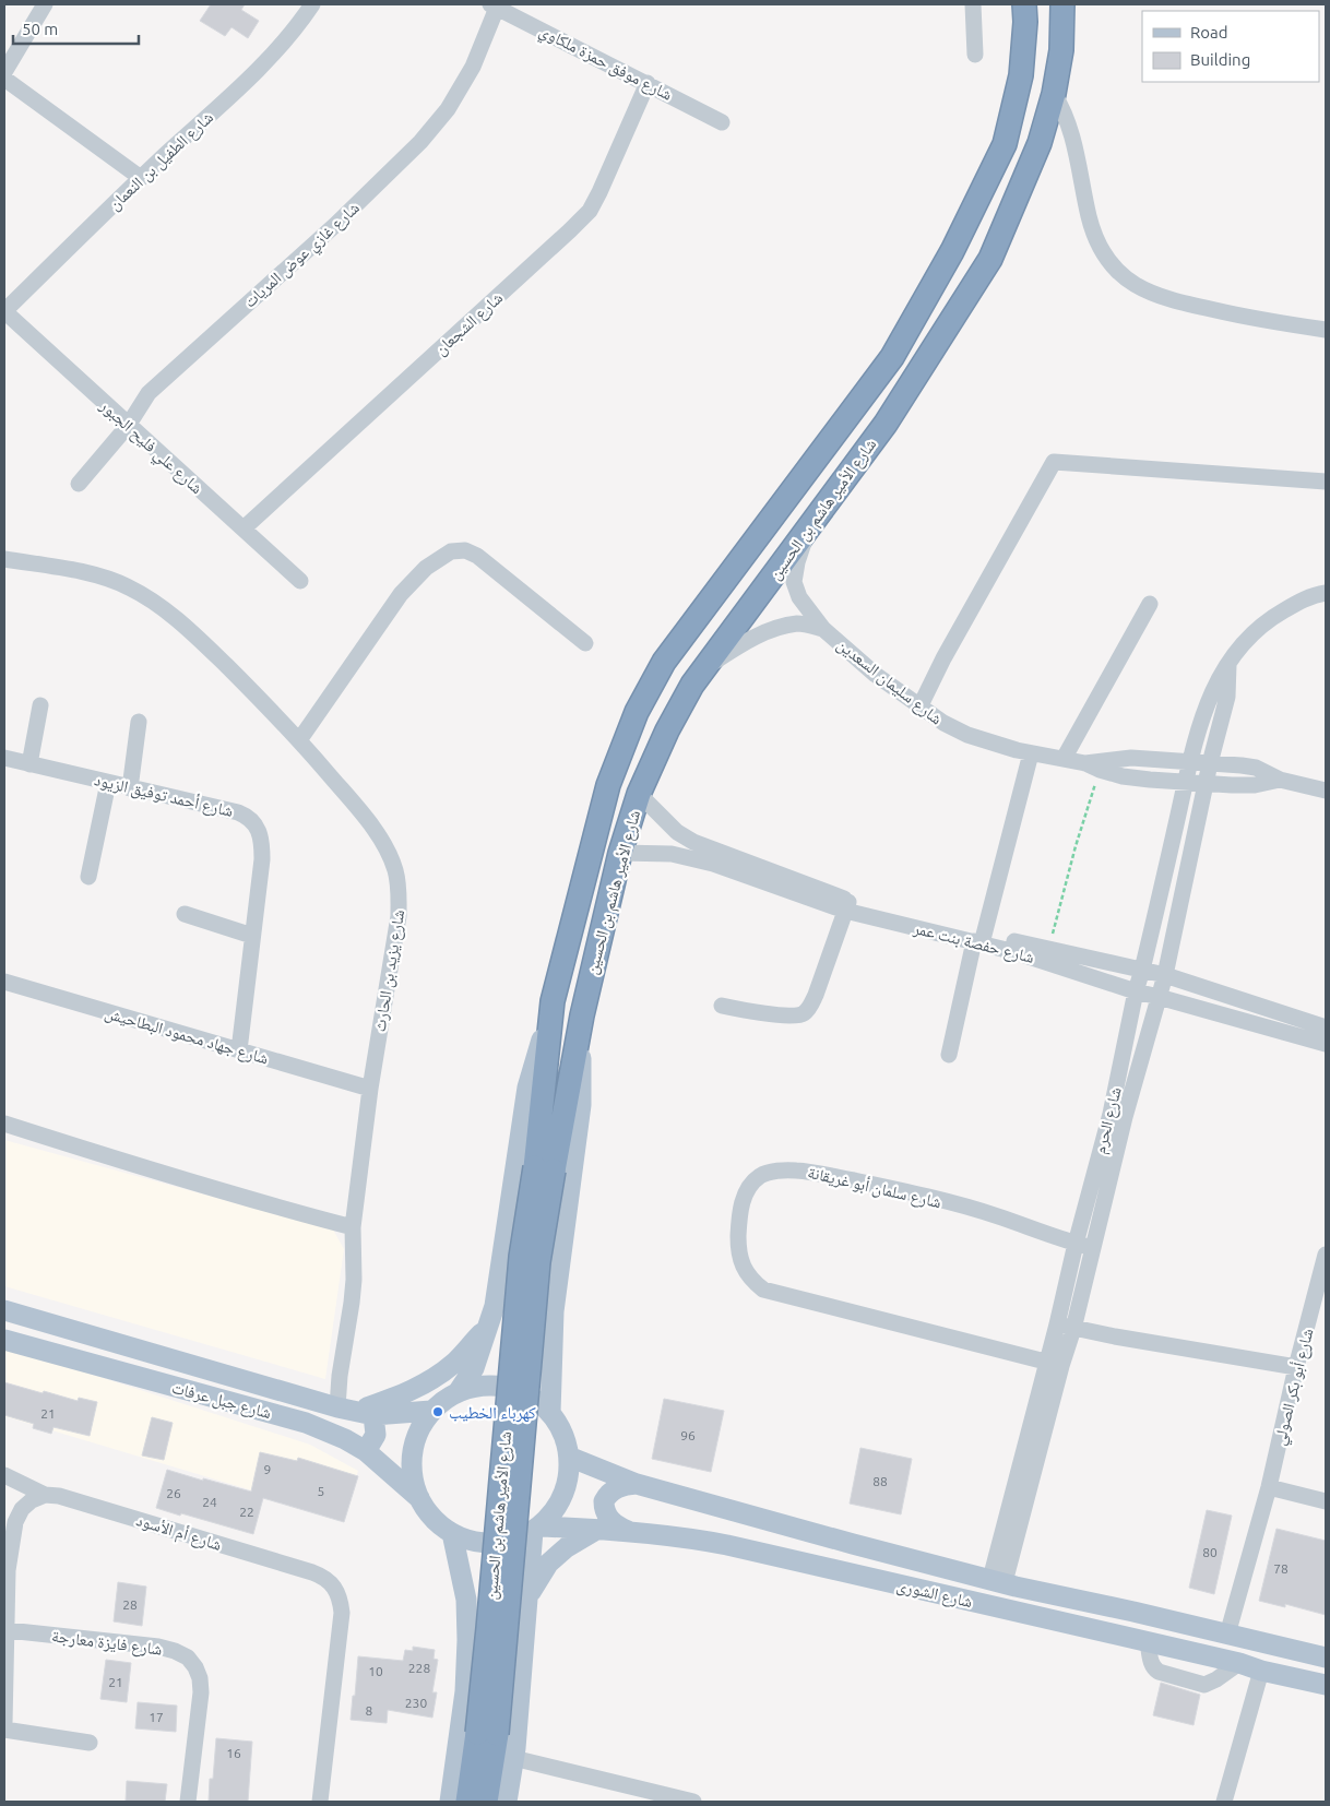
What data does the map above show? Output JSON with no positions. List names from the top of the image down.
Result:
{
  "streets": {
    "highway": ["شارع الأمير هاشم بن الحسين"],
    "main road": ["شارع جبل عرفات", "شارع الشورى"],
    "street": [
      "شارع موفق حمزة ملكاوي",
      "شارع الطفيل بن النعمان",
      "شارع غازي عوض المريات",
      "شارع الشجعان",
      "شارع علي فليح الجبور",
      "شارع سليمان السعدين",
      "شارع أحمد توفيق الزيود",
      "شارع حفصة بنت عمر",
      "شارع يزيد بن الحارث",
      "شارع جهاد محمود البطاحيش",
      "شارع الحرم",
      "شارع سلمان أبو غريقانة",
      "شارع أبو بكر الصولي",
      "شارع أم الأسود",
      "شارع فايزة معارجة"
    ]
  },
  "crossings": [
    ["شارع موفق حمزة ملكاوي", "شارع غازي عوض المريات"],
    ["شارع موفق حمزة ملكاوي", "شارع الشجعان"],
    ["شارع الطفيل بن النعمان", "شارع علي فليح الجبور"],
    ["شارع غازي عوض المريات", "شارع علي فليح الجبور"],
    ["شارع الشجعان", "شارع علي فليح الجبور"],
    ["شارع الأمير هاشم بن الحسين", "شارع سليمان السعدين"],
    ["شارع الأمير هاشم بن الحسين", "شارع حفصة بنت عمر"],
    ["شارع الأمير هاشم بن الحسين", "شارع جبل عرفات"],
    ["شارع الأمير هاشم بن الحسين", "شارع الشورى"],
    ["شارع سليمان السعدين", "شارع الحرم"],
    ["شارع أحمد توفيق الزيود", "شارع جهاد محمود البطاحيش"],
    ["شارع حفصة بنت عمر", "شارع الحرم"],
    ["شارع يزيد بن الحارث", "شارع جهاد محمود البطاحيش"],
    ["شارع يزيد بن الحارث", "شارع جبل عرفات"],
    ["شارع الحرم", "شارع سلمان أبو غريقانة"],
    ["شارع الحرم", "شارع الشورى"],
    ["شارع أبو بكر الصولي", "شارع الشورى"],
    ["شارع جبل عرفات", "شارع الشورى"]
  ],
  "places": ["كهرباء الخطيب"],
  "house_numbers": [
    "21",
    "96",
    "9",
    "88",
    "5",
    "26",
    "24",
    "22",
    "80",
    "78",
    "28",
    "228",
    "10",
    "21",
    "230",
    "8",
    "17",
    "16"
  ],
  "legend": ["Road", "Building"],
  "scale_bar": "50 m"
}
